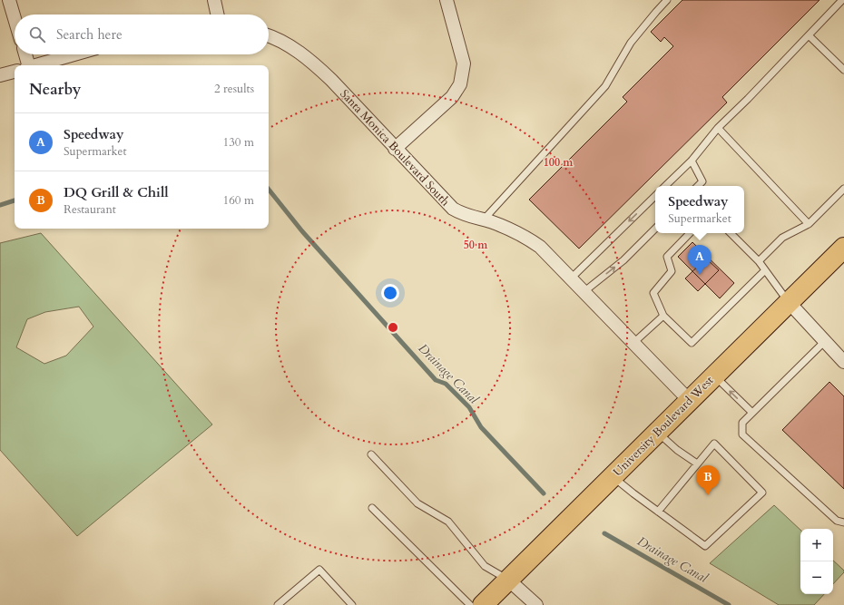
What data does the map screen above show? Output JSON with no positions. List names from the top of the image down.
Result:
{
  "streets": {
    "main road": ["University Boulevard West"],
    "street": ["Santa Monica Boulevard South"]
  },
  "crossings": [
    ["Santa Monica Boulevard South", "University Boulevard West"]
  ],
  "water": ["Drainage Canal"],
  "page": {
    "search": "Search here",
    "heading": ["Nearby", "2 results"],
    "list": [
      {
        "mark": "A",
        "name": "Speedway",
        "note": "Supermarket",
        "value": "130 m"
      },
      {
        "mark": "B",
        "name": "DQ Grill & Chill",
        "note": "Restaurant",
        "value": "160 m"
      }
    ],
    "popup": ["Speedway", "Supermarket"],
    "pins": ["A", "B"],
    "map_buttons": ["+", "−"]
  },
  "rings": ["100 m", "50 m"]
}
